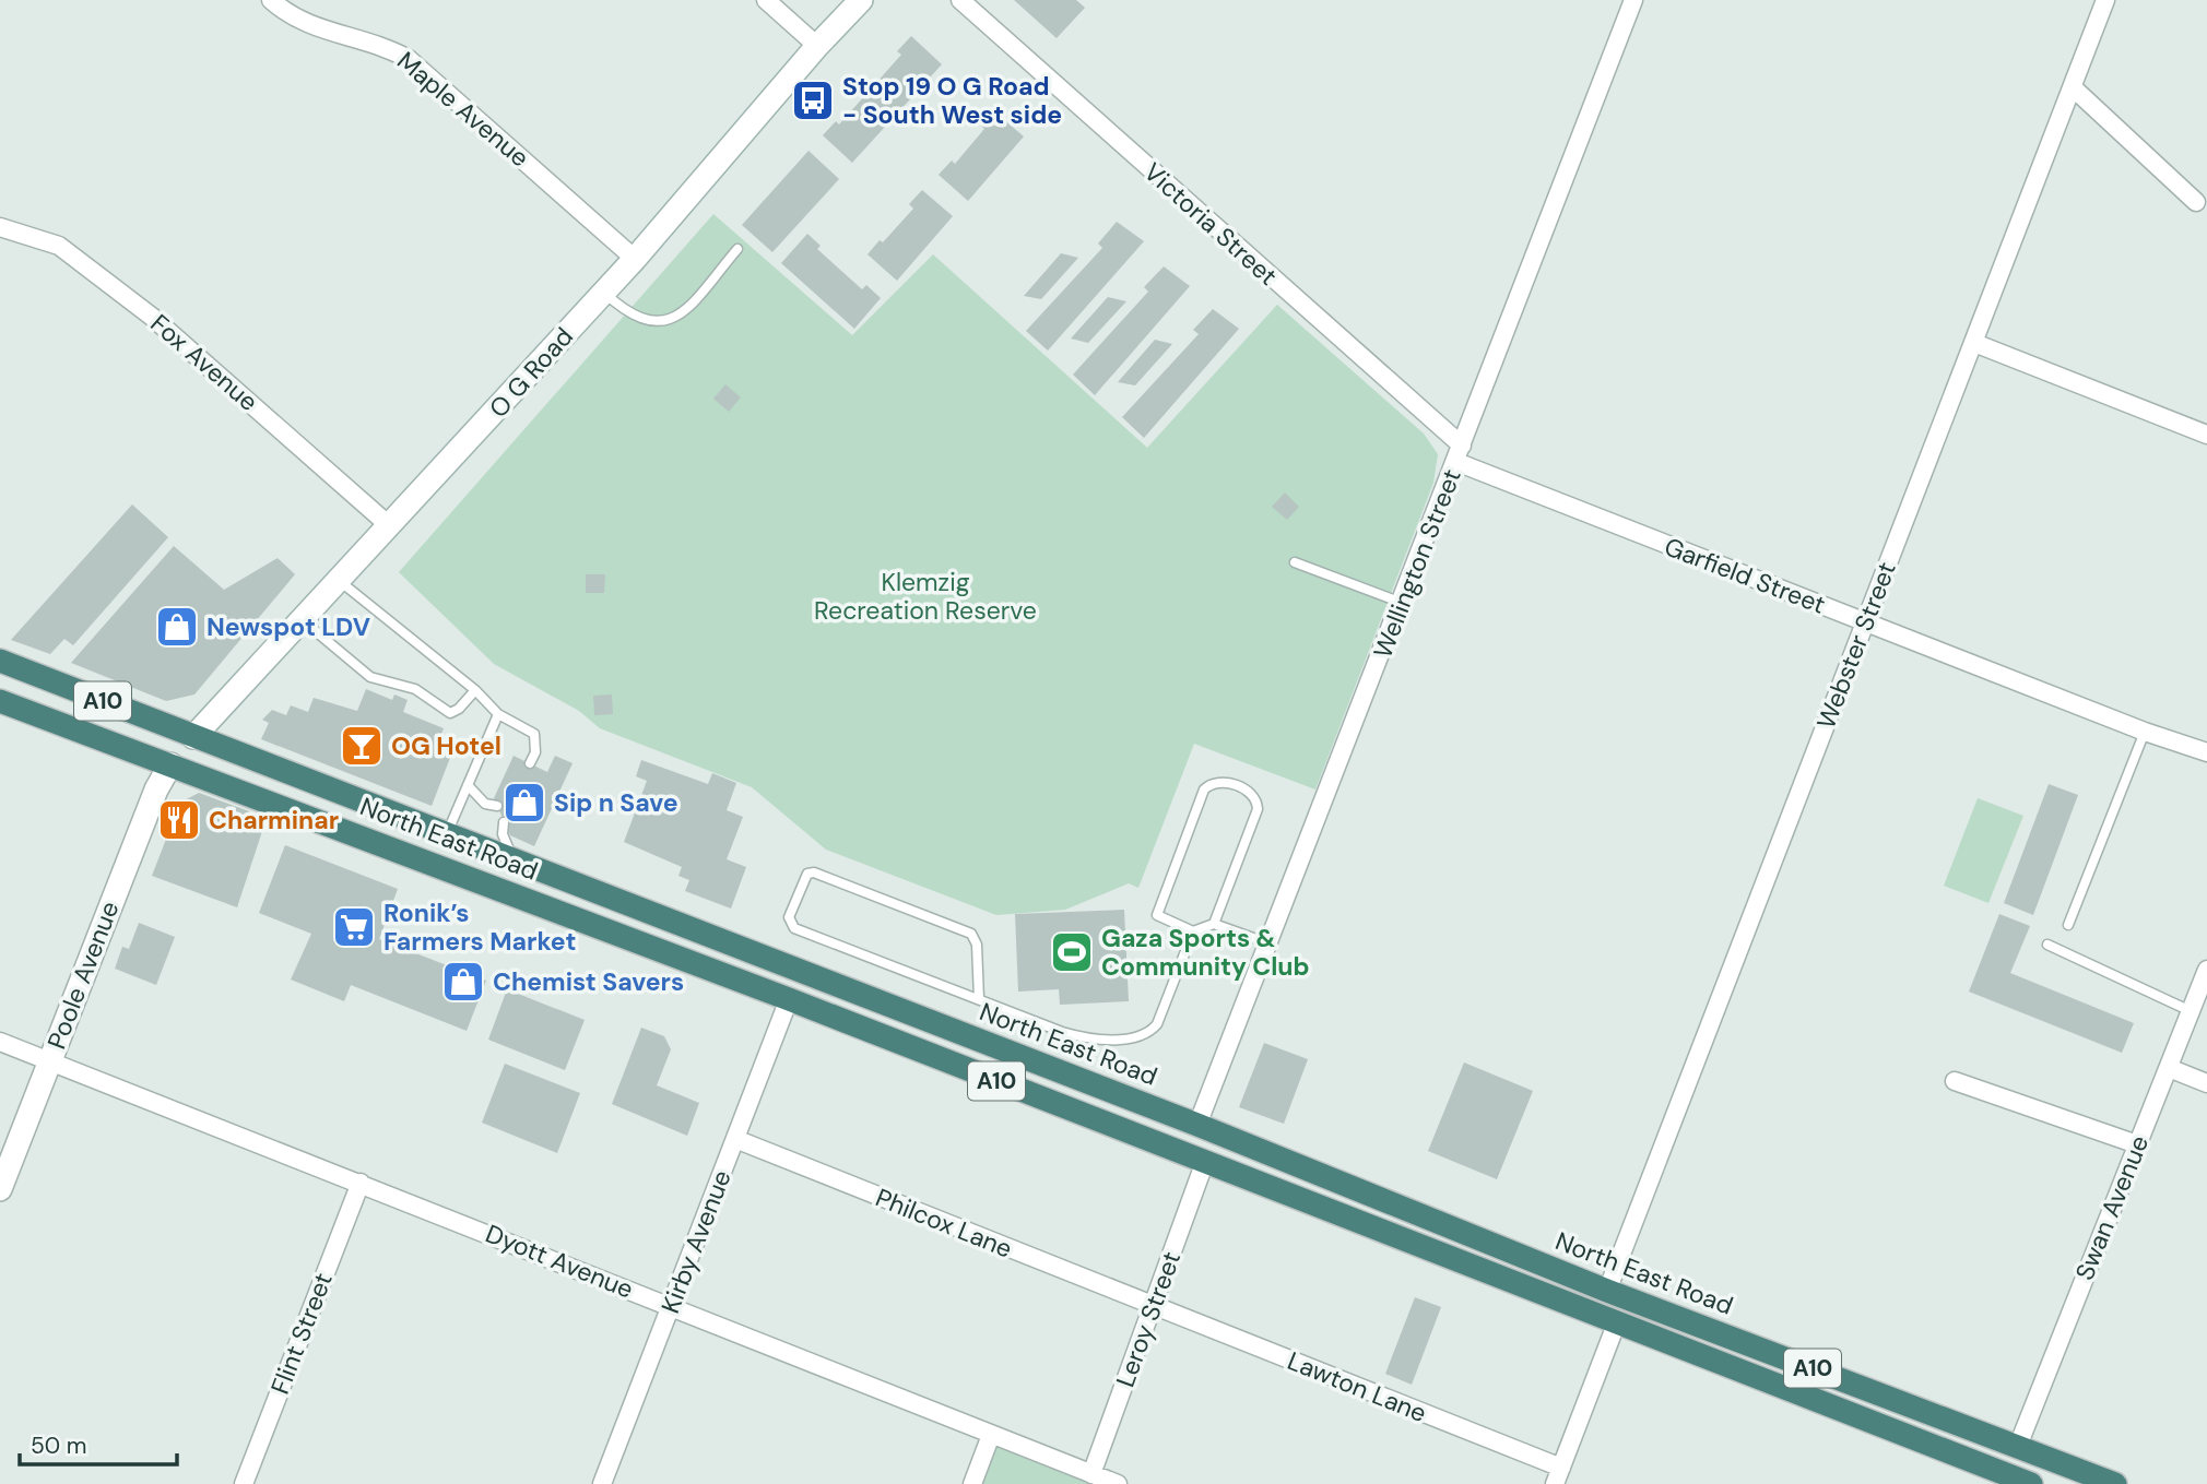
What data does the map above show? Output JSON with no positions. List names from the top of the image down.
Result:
{
  "streets": {
    "highway": ["A10", "North East Road"],
    "main road": ["O G Road", "Poole Avenue"],
    "street": [
      "Maple Avenue",
      "Victoria Street",
      "Fox Avenue",
      "Wellington Street",
      "Garfield Street",
      "Webster Street",
      "Swan Avenue",
      "Philcox Lane",
      "Kirby Avenue",
      "Dyott Avenue",
      "Leroy Street",
      "Flint Street",
      "Lawton Lane"
    ]
  },
  "crossings": [
    ["Maple Avenue", "O G Road"],
    ["Victoria Street", "Wellington Street"],
    ["Victoria Street", "Garfield Street"],
    ["Fox Avenue", "O G Road"],
    ["O G Road", "North East Road"],
    ["Wellington Street", "Garfield Street"],
    ["Wellington Street", "North East Road"],
    ["Garfield Street", "Webster Street"],
    ["Webster Street", "North East Road"],
    ["North East Road", "Poole Avenue"],
    ["North East Road", "Swan Avenue"],
    ["North East Road", "Kirby Avenue"],
    ["North East Road", "Leroy Street"],
    ["Poole Avenue", "Dyott Avenue"],
    ["Philcox Lane", "Kirby Avenue"],
    ["Philcox Lane", "Leroy Street"],
    ["Philcox Lane", "Lawton Lane"],
    ["Kirby Avenue", "Dyott Avenue"],
    ["Dyott Avenue", "Leroy Street"],
    ["Dyott Avenue", "Flint Street"],
    ["Leroy Street", "Lawton Lane"]
  ],
  "parks": ["Klemzig Recreation Reserve"],
  "places": {
    "bus stop": ["Stop 19 O G Road - South West side"],
    "shop": ["Newspot LDV", "Sip n Save", "Chemist Savers"],
    "bar": ["OG Hotel"],
    "restaurant": ["Charminar"],
    "supermarket": ["Ronik’s Farmers Market"],
    "sports": ["Gaza Sports & Community Club"]
  },
  "scale_bar": "50 m"
}
